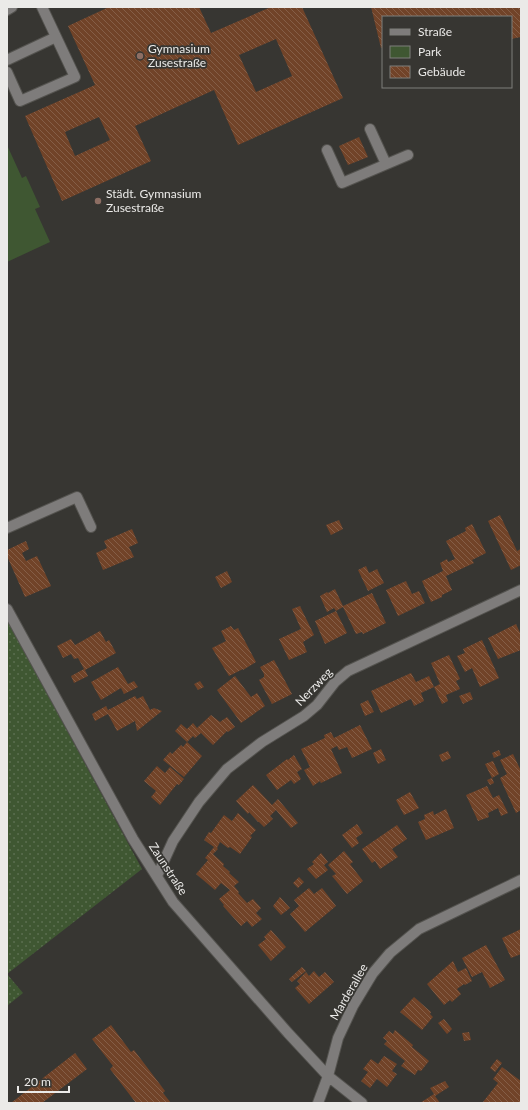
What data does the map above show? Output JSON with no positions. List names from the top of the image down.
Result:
{
  "streets": {
    "street": ["Nerzweg", "Zaunstraße", "Marderallee"]
  },
  "crossings": [
    ["Nerzweg", "Zaunstraße"],
    ["Zaunstraße", "Marderallee"]
  ],
  "places": ["Gymnasium Zusestraße", "Städt. Gymnasium Zusestraße"],
  "legend": ["Straße", "Park", "Gebäude"],
  "scale_bar": "20 m"
}
